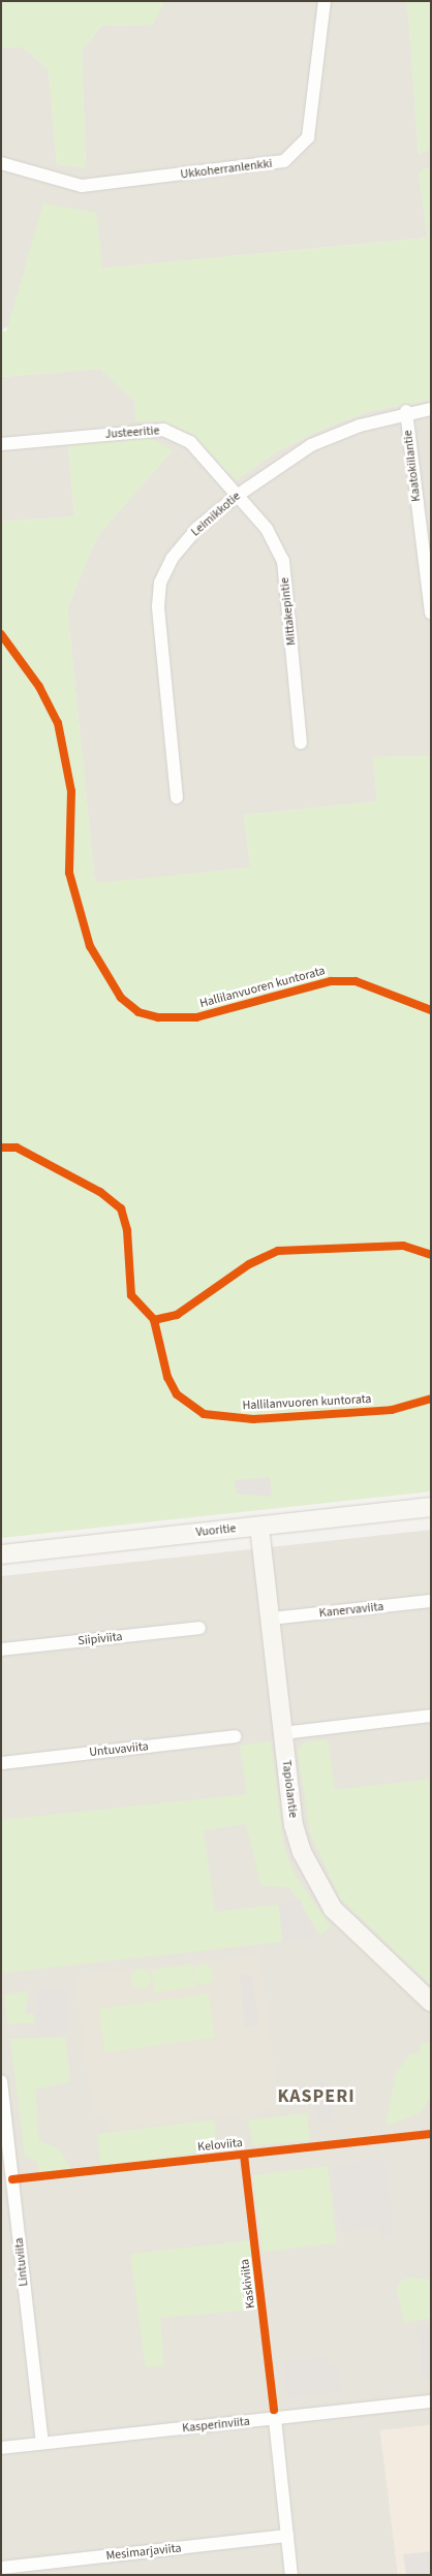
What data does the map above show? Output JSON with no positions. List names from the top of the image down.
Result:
{
  "streets": {
    "street": [
      "Ukkoherranlenkki",
      "Justeeritie",
      "Kaatokiilantie",
      "Leimikkotie",
      "Mittakepintie",
      "Vuoritie",
      "Kanervaviita",
      "Siipiviita",
      "Untuvaviita",
      "Tapiolantie",
      "Lintuviita",
      "Kasperinviita",
      "Mesimarjaviita"
    ],
    "cycle path": ["Hallilanvuoren kuntorata", "Keloviita"]
  },
  "crossings": [
    ["Justeeritie", "Leimikkotie"],
    ["Justeeritie", "Mittakepintie"],
    ["Kaatokiilantie", "Leimikkotie"],
    ["Leimikkotie", "Mittakepintie"],
    ["Vuoritie", "Tapiolantie"],
    ["Kanervaviita", "Tapiolantie"],
    ["Lintuviita", "Kasperinviita"]
  ],
  "districts": ["KASPERI"]
}
